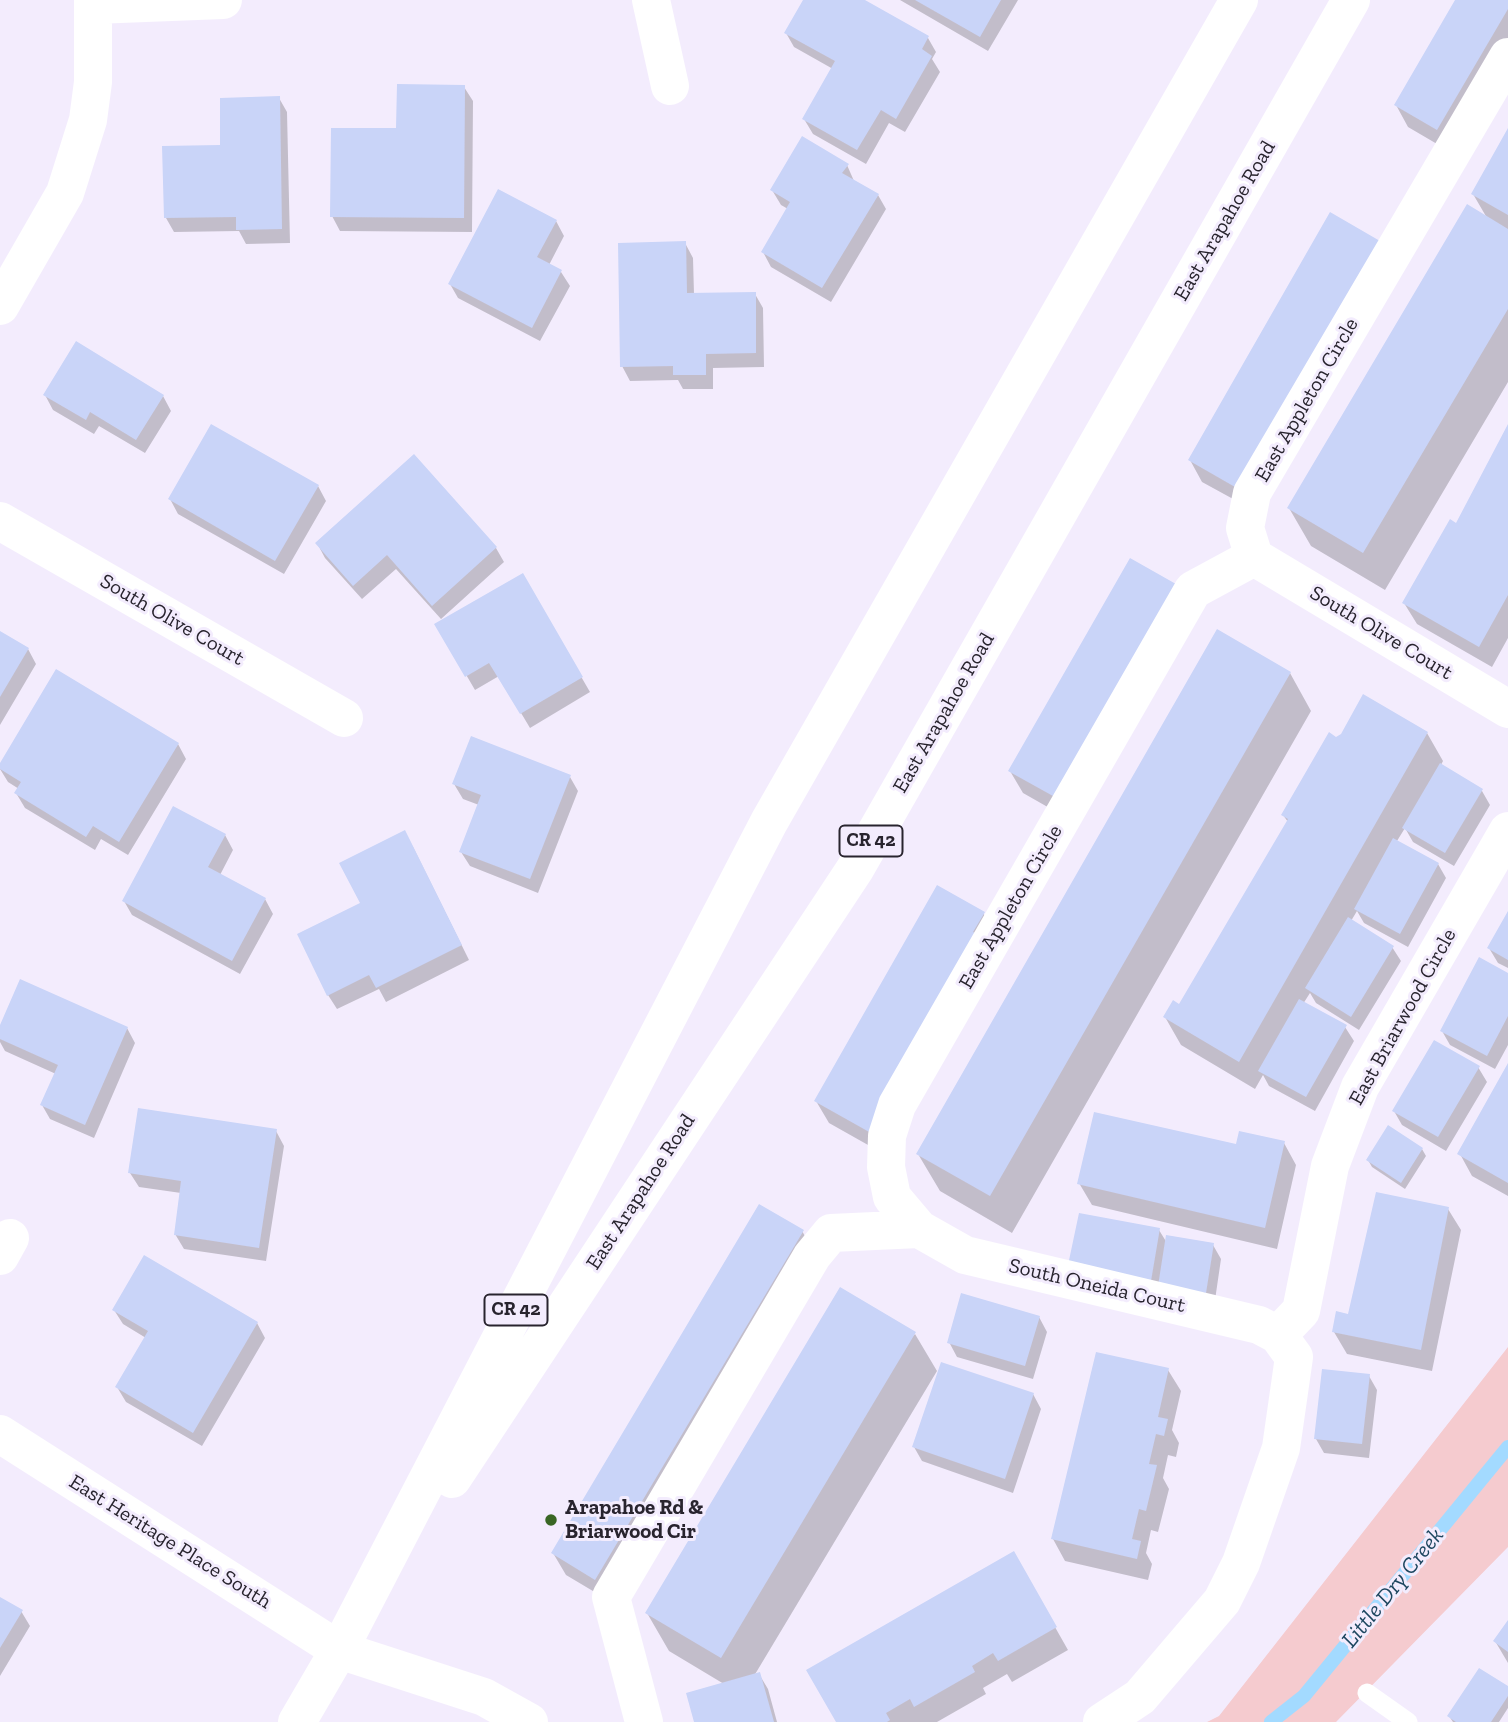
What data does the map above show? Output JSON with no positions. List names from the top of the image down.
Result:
{
  "streets": {
    "street": [
      "East Arapahoe Road",
      "East Appleton Circle",
      "South Olive Court",
      "CR 42",
      "East Briarwood Circle",
      "South Oneida Court",
      "East Heritage Place South"
    ]
  },
  "crossings": [
    ["East Arapahoe Road", "East Heritage Place South"],
    ["East Appleton Circle", "South Olive Court"],
    ["East Appleton Circle", "South Oneida Court"],
    ["East Briarwood Circle", "South Oneida Court"]
  ],
  "water": ["Little Dry Creek"],
  "places": ["Arapahoe Rd & Briarwood Cir"]
}
